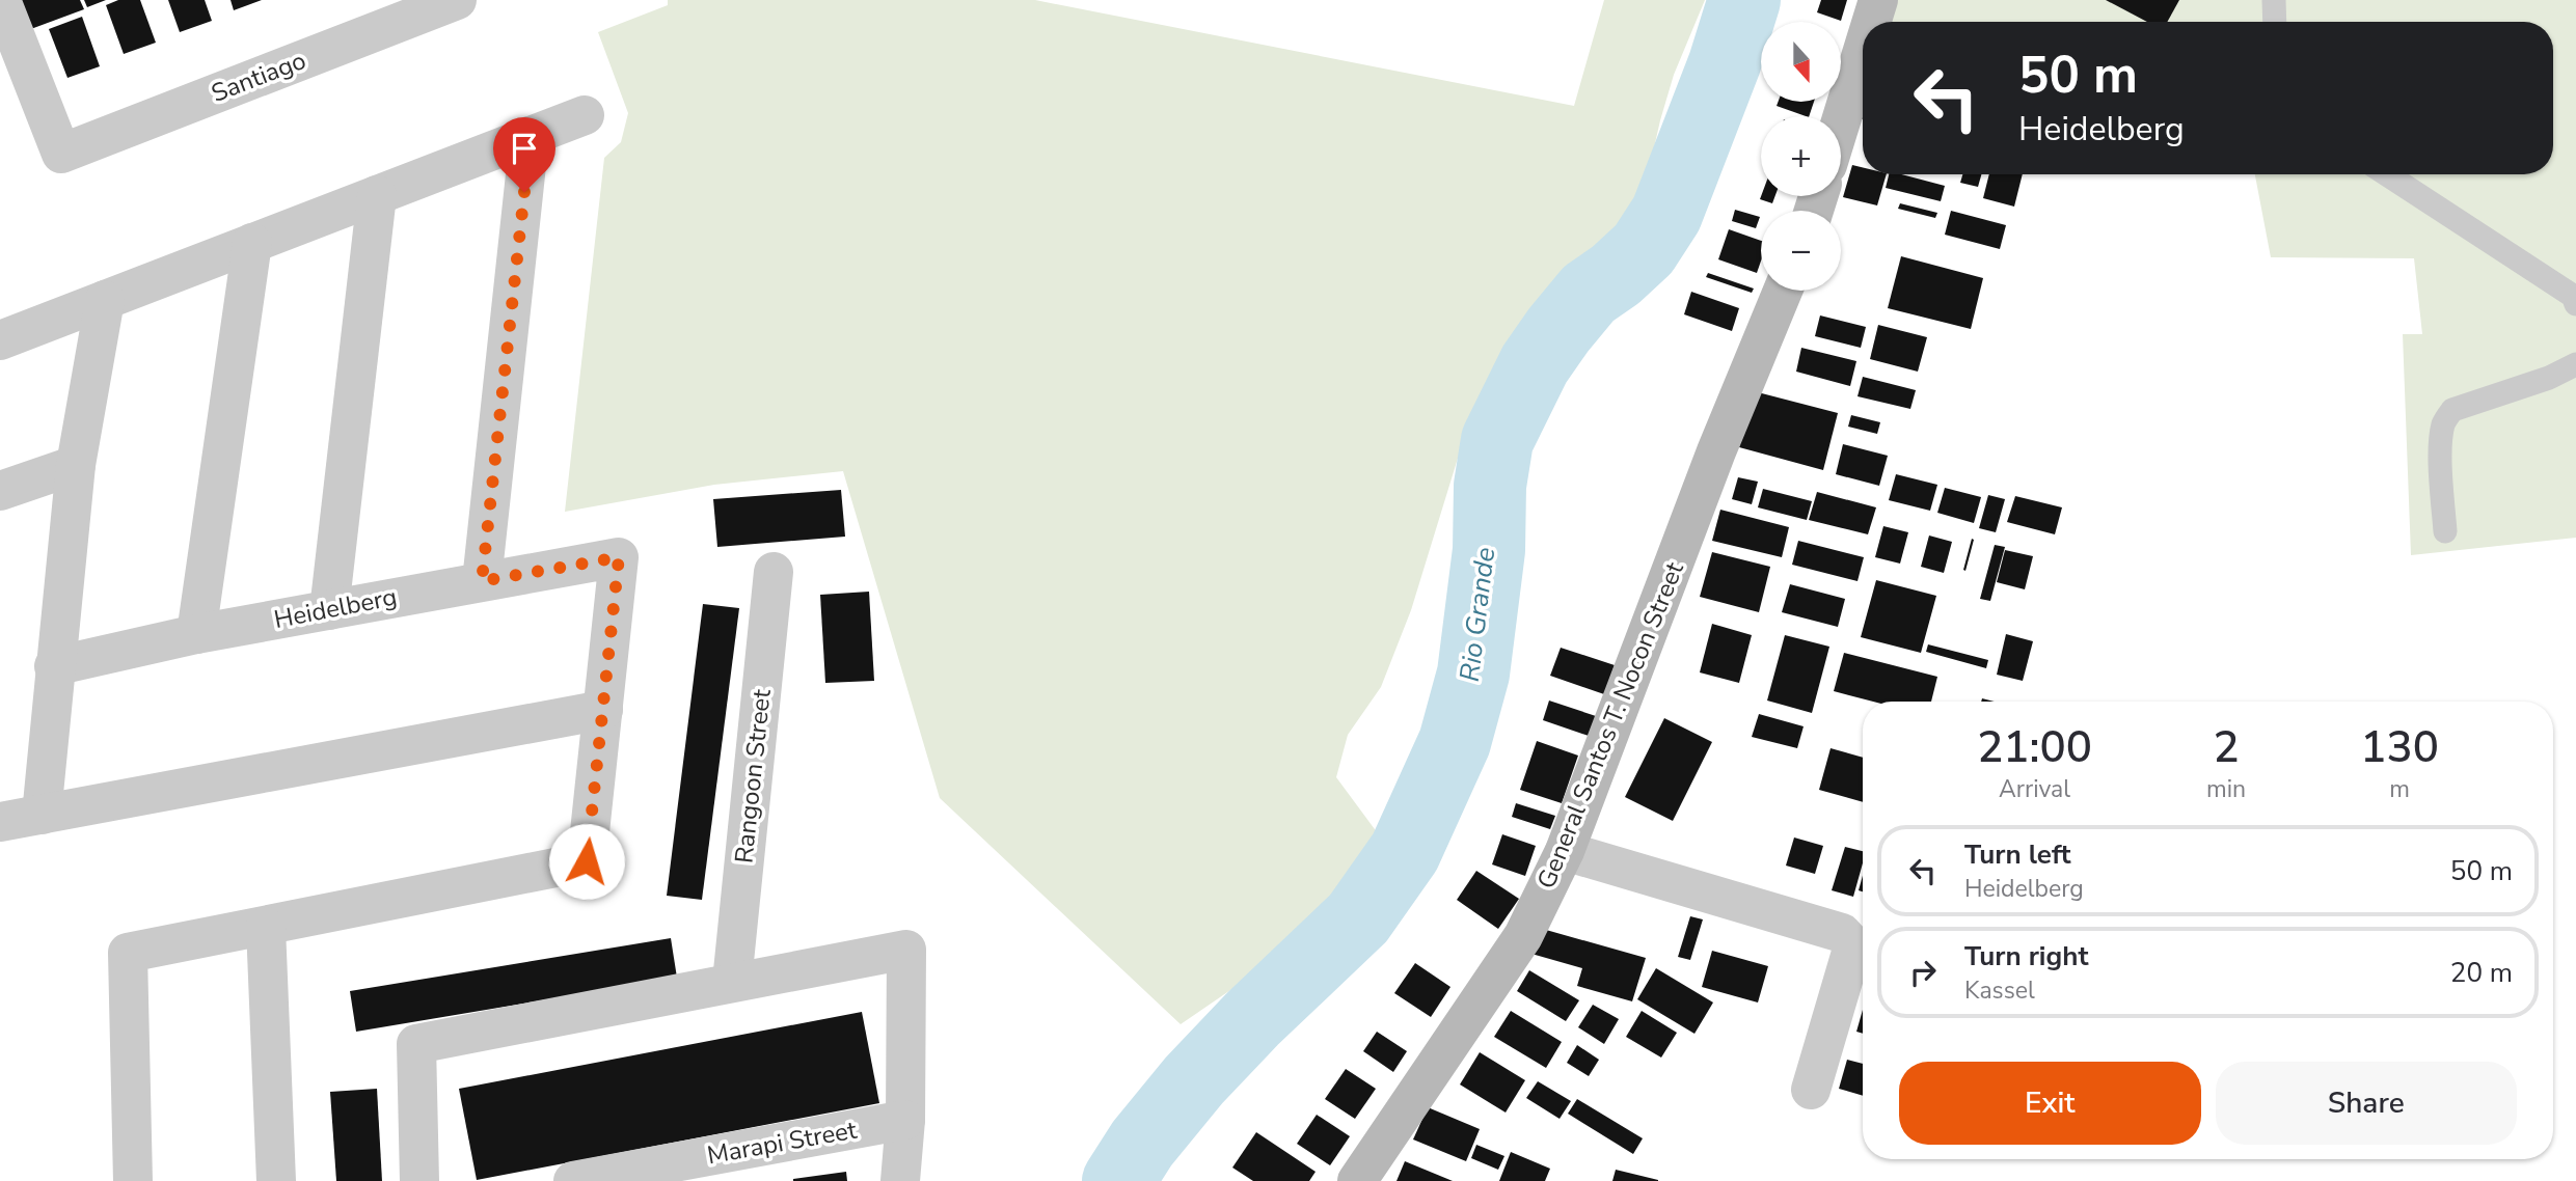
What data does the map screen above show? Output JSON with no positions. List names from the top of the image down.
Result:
{
  "streets": {
    "main road": ["General Santos T. Nocon Street"],
    "street": [
      "Santiago",
      "Heidelberg",
      "Rangoon Street",
      "Marapi Street"
    ]
  },
  "water": ["Rio Grande"],
  "north": "bottom",
  "page": {
    "map_buttons": ["+", "−"],
    "turn": ["50 m", "Heidelberg"],
    "eta": [
      "21:00",
      "Arrival",
      "2",
      "min",
      "130",
      "m"
    ],
    "list": [
      {
        "name": "Turn left",
        "note": "Heidelberg",
        "value": "50 m"
      },
      {
        "name": "Turn right",
        "note": "Kassel",
        "value": "20 m"
      }
    ],
    "buttons": ["Exit", "Share"]
  }
}
